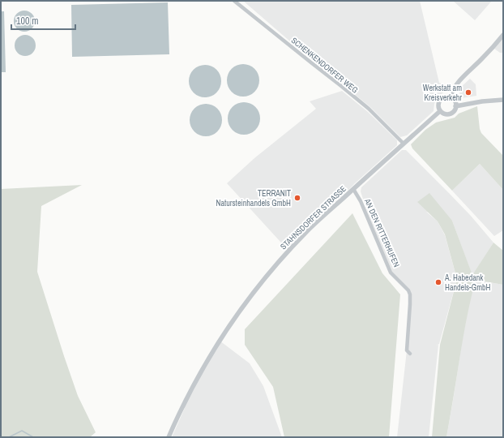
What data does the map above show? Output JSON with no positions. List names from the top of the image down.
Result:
{
  "streets": {
    "street": ["SCHENKENDORFER WEG", "STAHNSDORFER STRASSE", "AN DEN RITTERHUFEN"]
  },
  "crossings": [
    ["SCHENKENDORFER WEG", "STAHNSDORFER STRASSE"],
    ["STAHNSDORFER STRASSE", "AN DEN RITTERHUFEN"]
  ],
  "places": ["Werkstatt am Kreisverkehr", "TERRANIT Natursteinhandels GmbH", "A. Habedank Handels-GmbH"],
  "scale_bar": "100 m"
}
